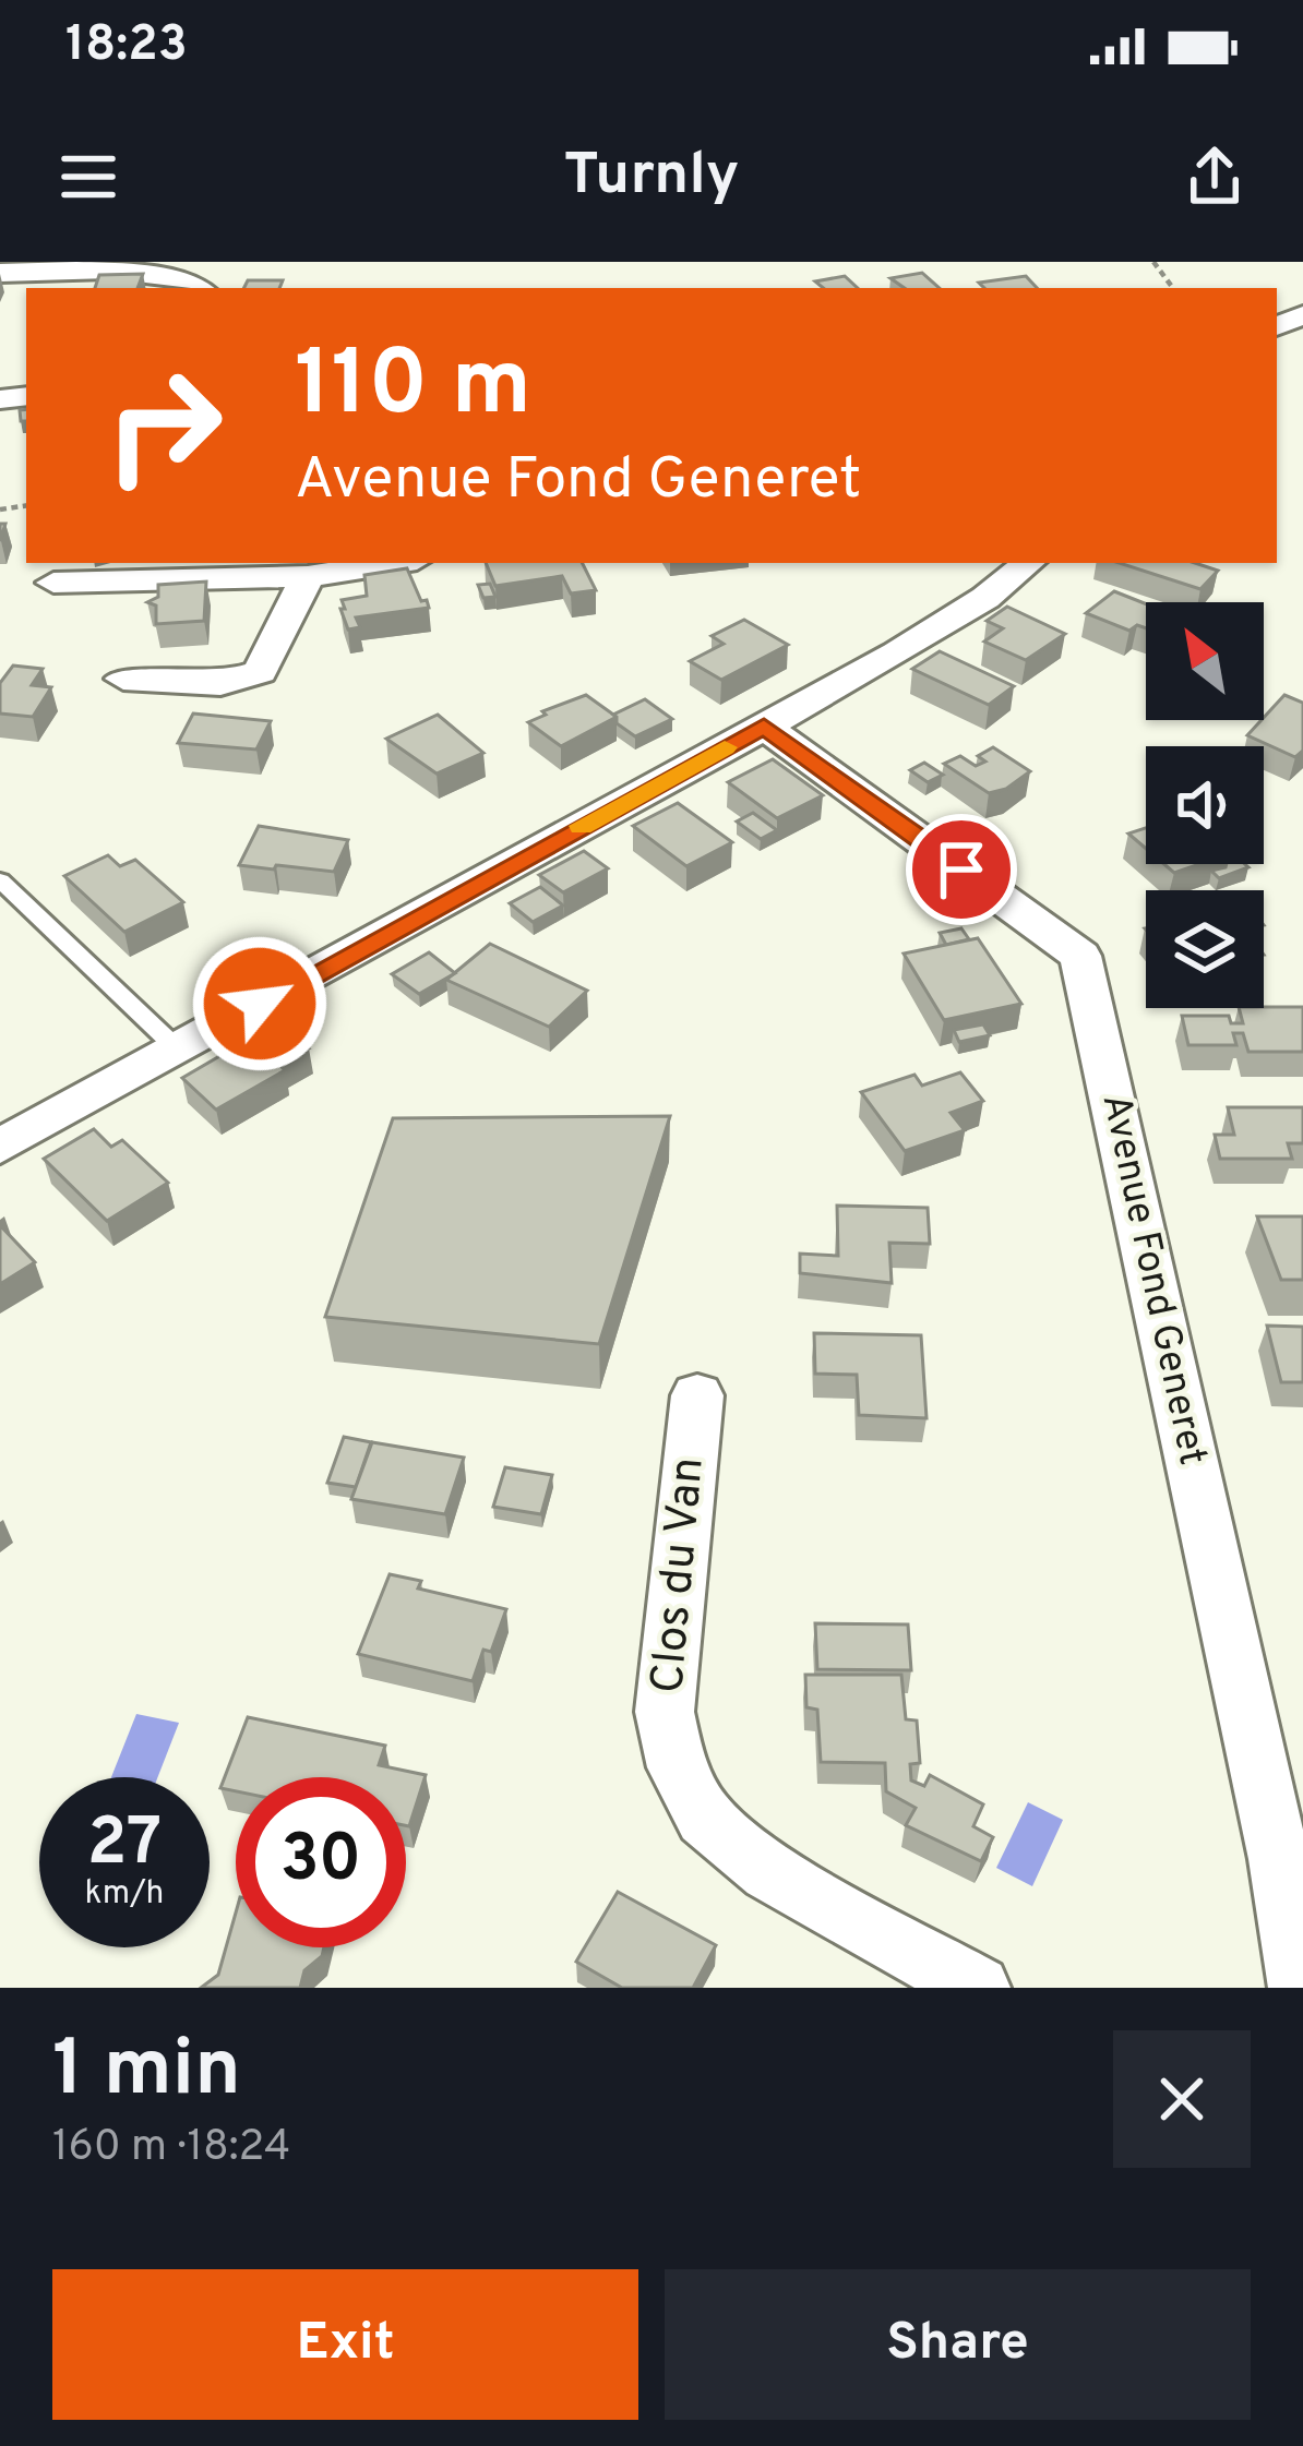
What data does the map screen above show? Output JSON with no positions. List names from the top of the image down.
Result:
{
  "streets": {
    "street": ["Avenue Fond Generet", "Clos du Van"]
  },
  "north": "top left",
  "page": {
    "status": "18:23",
    "header": "Turnly",
    "turn": ["110 m", "Avenue Fond Generet"],
    "speed": "27 km/h",
    "limit": "30",
    "heading": ["1 min", "160 m · 18:24"],
    "buttons": ["Exit", "Share"]
  }
}
